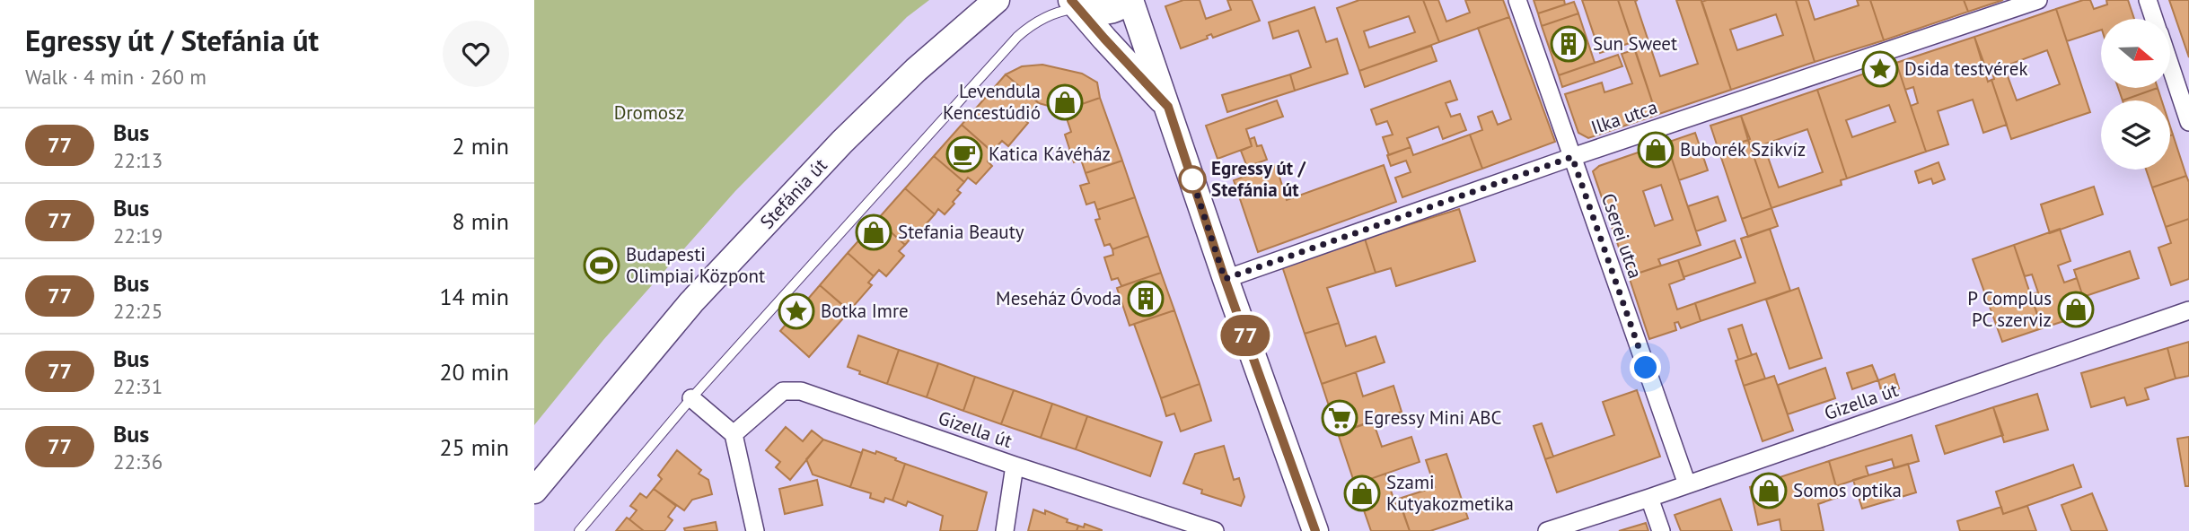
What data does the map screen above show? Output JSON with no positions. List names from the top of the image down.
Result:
{
  "streets": {
    "street": [
      "Ilka utca",
      "Stefánia út",
      "Cserei utca",
      "Gizella út"
    ]
  },
  "crossings": [
    ["Ilka utca", "Cserei utca"],
    ["Cserei utca", "Gizella út"]
  ],
  "parks": ["Dromosz"],
  "places": {
    "building": ["Sun Sweet", "Meseház Óvoda"],
    "place": ["Dsida testvérek", "Botka Imre"],
    "shop": [
      "Levendula Kencestúdió",
      "Buborék Szikvíz",
      "Stefania Beauty",
      "P Complus PC szerviz",
      "Somos optika",
      "Szami Kutyakozmetika"
    ],
    "cafe": ["Katica Kávéház"],
    "other": ["Egressy út / Stefánia út"],
    "sports": ["Budapesti Olimpiai Központ"],
    "supermarket": ["Egressy Mini ABC"]
  },
  "lines": ["bus line 77"],
  "north": "right",
  "page": {
    "heading": ["Egressy út / Stefánia út", "Walk · 4 min · 260 m"],
    "on_map": "77",
    "list": [
      {
        "mark": "77",
        "name": "Bus",
        "note": "22:13",
        "value": "2 min"
      },
      {
        "mark": "77",
        "name": "Bus",
        "note": "22:19",
        "value": "8 min"
      },
      {
        "mark": "77",
        "name": "Bus",
        "note": "22:25",
        "value": "14 min"
      },
      {
        "mark": "77",
        "name": "Bus",
        "note": "22:31",
        "value": "20 min"
      },
      {
        "mark": "77",
        "name": "Bus",
        "note": "22:36",
        "value": "25 min"
      }
    ]
  }
}
